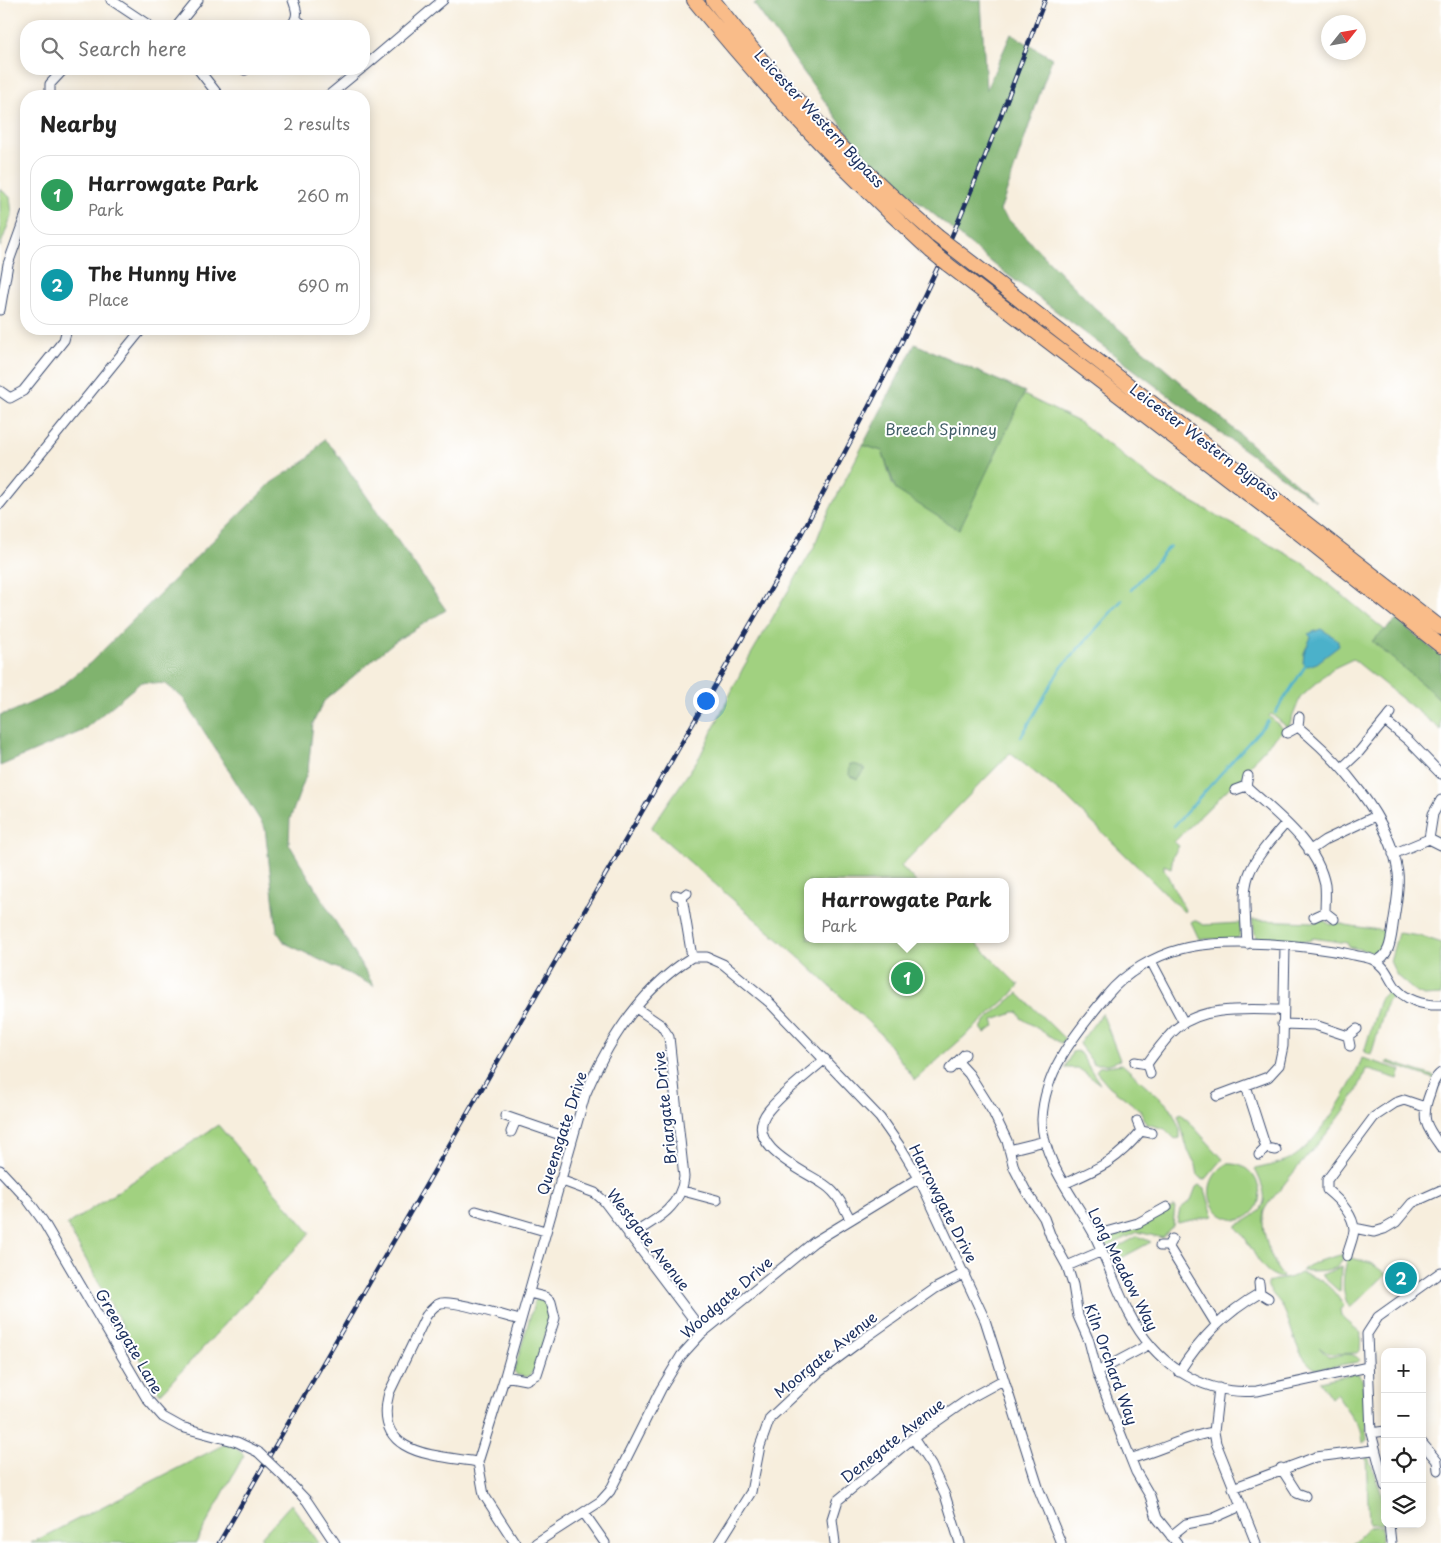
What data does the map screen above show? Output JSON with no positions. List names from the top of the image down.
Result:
{
  "streets": {
    "highway": ["Leicester Western Bypass"],
    "street": [
      "Briargate Drive",
      "Queensgate Drive",
      "Harrowgate Drive",
      "Westgate Avenue",
      "Long Meadow Way",
      "Woodgate Drive",
      "Greengate Lane",
      "Moorgate Avenue",
      "Kiln Orchard Way",
      "Denegate Avenue"
    ]
  },
  "crossings": [
    ["Briargate Drive", "Queensgate Drive"],
    ["Queensgate Drive", "Harrowgate Drive"],
    ["Queensgate Drive", "Westgate Avenue"],
    ["Harrowgate Drive", "Woodgate Drive"],
    ["Harrowgate Drive", "Moorgate Avenue"],
    ["Harrowgate Drive", "Denegate Avenue"],
    ["Westgate Avenue", "Woodgate Drive"]
  ],
  "parks": ["Breech Spinney"],
  "north": "top right",
  "page": {
    "search": "Search here",
    "heading": ["Nearby", "2 results"],
    "list": [
      {
        "mark": "1",
        "name": "Harrowgate Park",
        "note": "Park",
        "value": "260 m"
      },
      {
        "mark": "2",
        "name": "The Hunny Hive",
        "note": "Place",
        "value": "690 m"
      }
    ],
    "popup": ["Harrowgate Park", "Park"],
    "pins": ["1", "2"],
    "map_buttons": ["+", "−"]
  }
}
